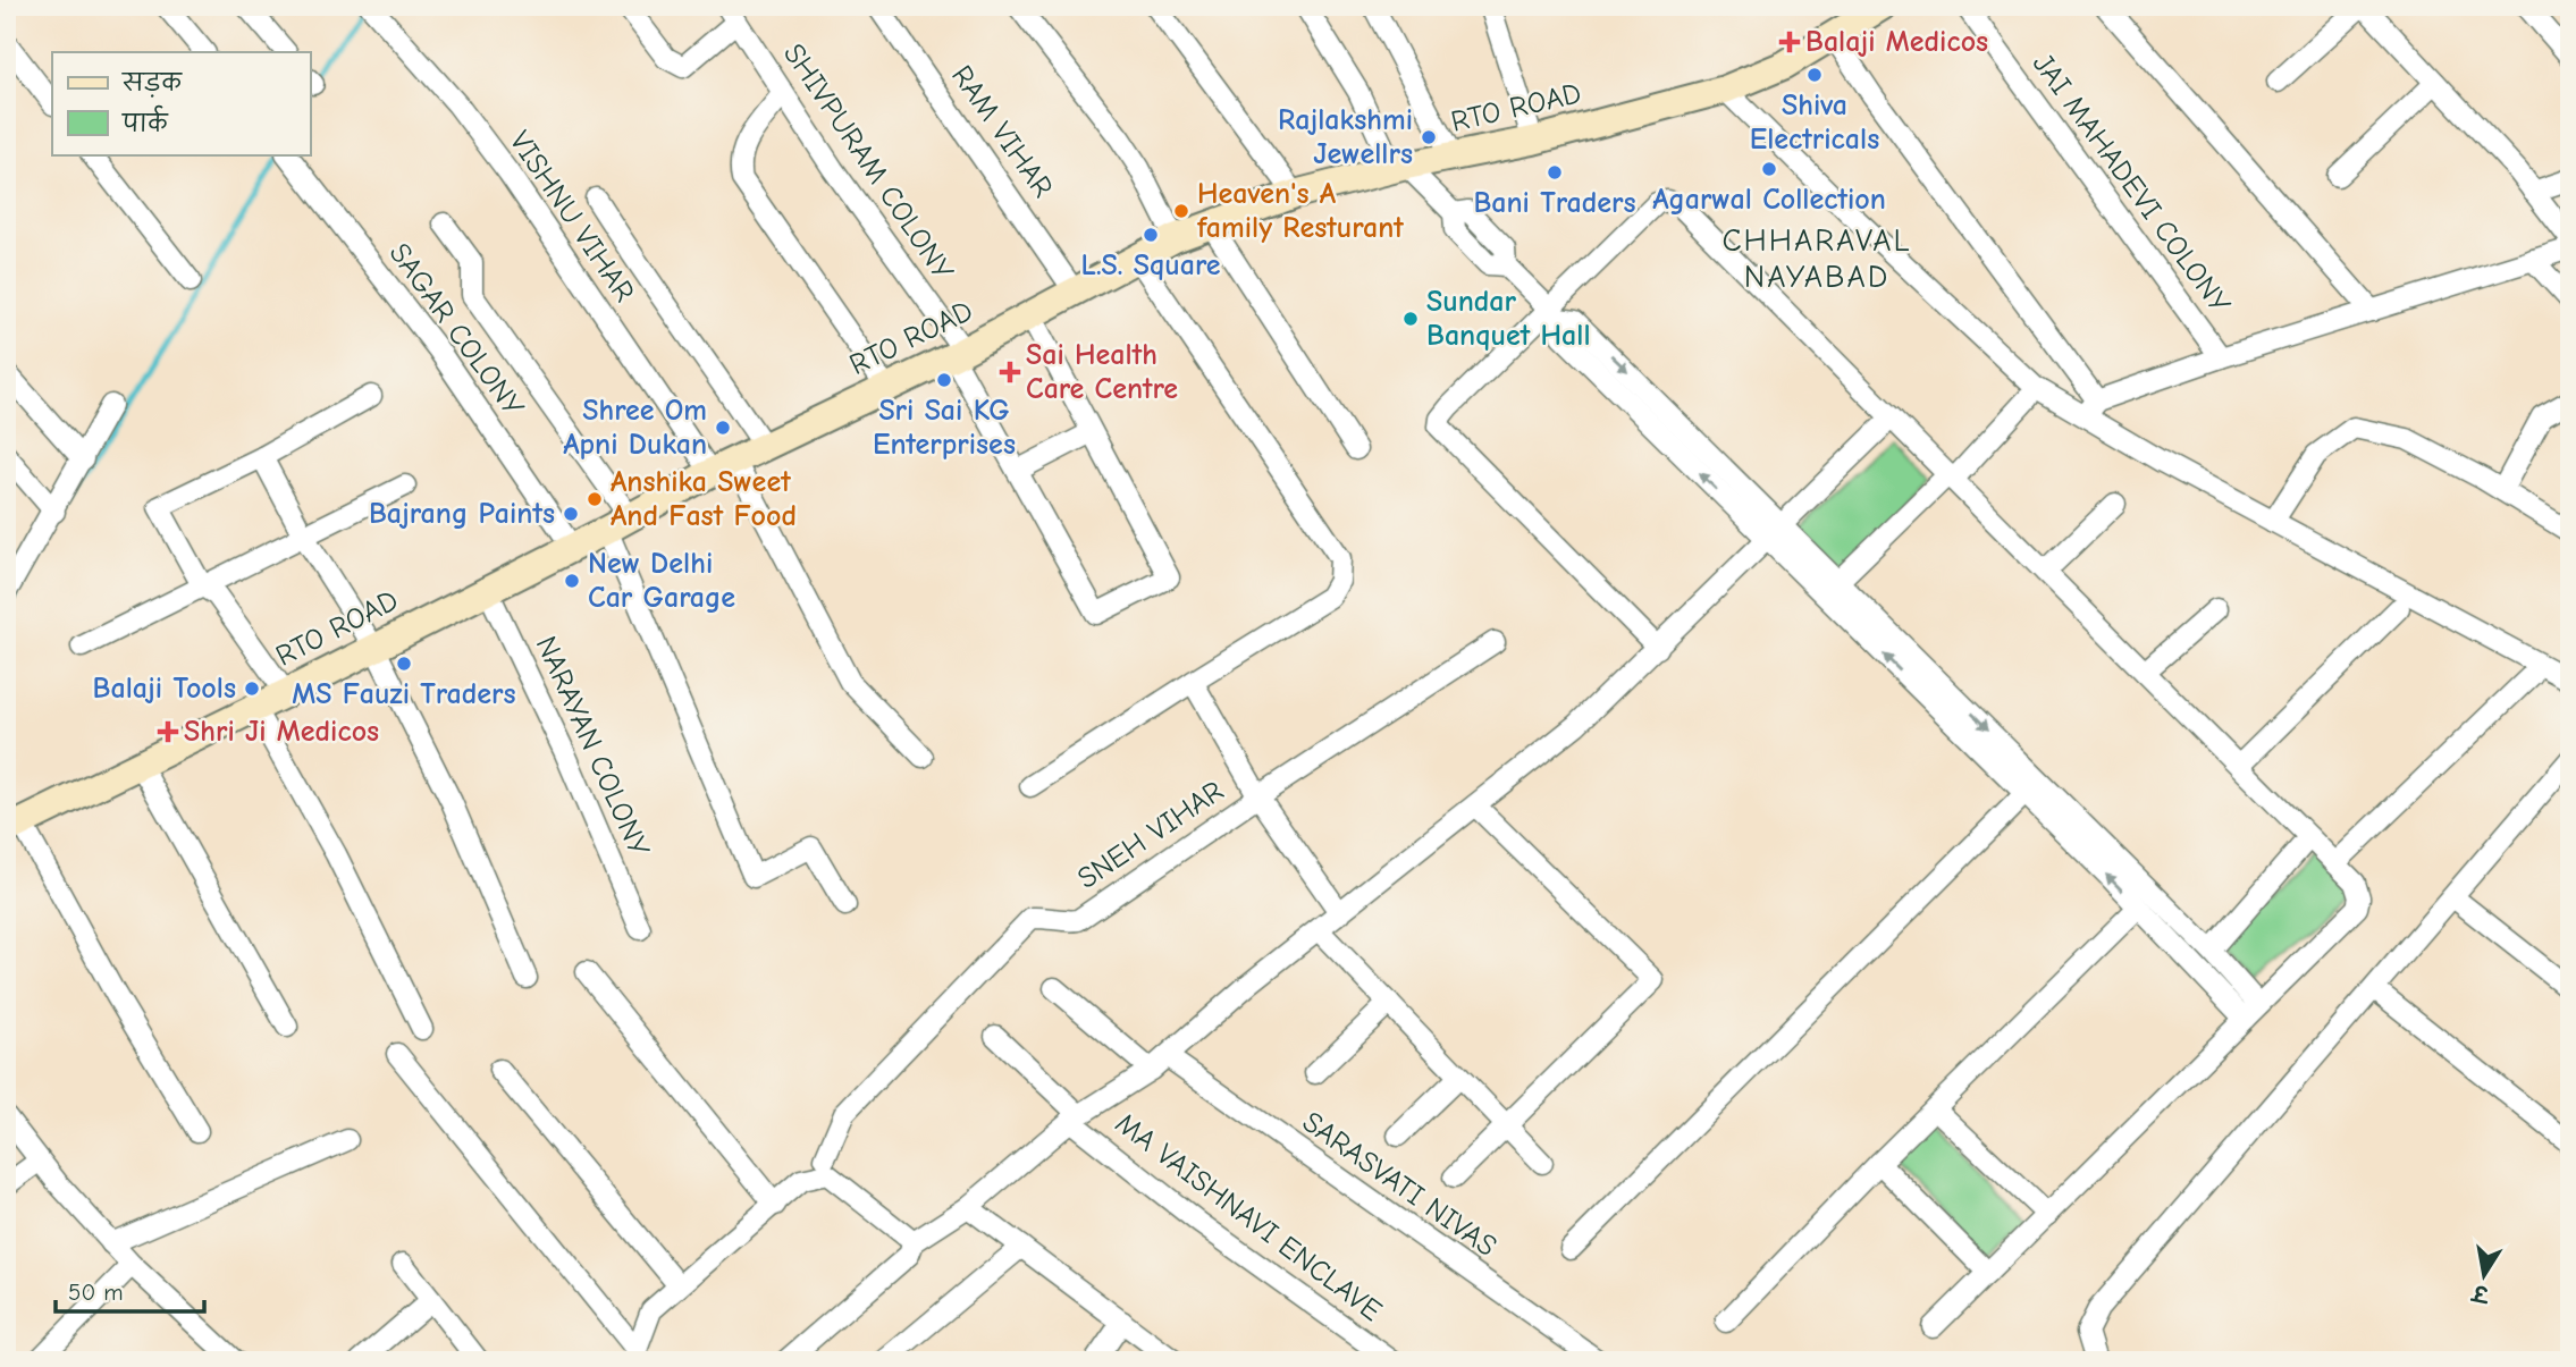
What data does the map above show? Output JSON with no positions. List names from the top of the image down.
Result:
{
  "streets": {
    "street": [
      "RTO ROAD",
      "RAM VIHAR",
      "SHIVPURAM COLONY",
      "JAI MAHADEVI COLONY",
      "VISHNU VIHAR",
      "SAGAR COLONY",
      "NARAYAN COLONY",
      "SNEH VIHAR",
      "SARASVATI NIVAS",
      "MA VAISHNAVI ENCLAVE"
    ]
  },
  "crossings": [
    ["RTO ROAD", "RAM VIHAR"],
    ["RTO ROAD", "SHIVPURAM COLONY"],
    ["RTO ROAD", "VISHNU VIHAR"],
    ["RTO ROAD", "SAGAR COLONY"],
    ["RTO ROAD", "NARAYAN COLONY"]
  ],
  "districts": ["CHHARAVAL NAYABAD"],
  "places": {
    "health": ["Balaji Medicos", "Sai Health Care Centre", "Shri Ji Medicos"],
    "other": [
      "Shiva Electricals",
      "Rajlakshmi Jewellrs",
      "Agarwal Collection",
      "Bani Traders",
      "Heaven's A family Resturant",
      "L.S. Square",
      "Sundar Banquet Hall",
      "Sri Sai KG Enterprises",
      "Shree Om Apni Dukan",
      "Anshika Sweet And Fast Food",
      "Bajrang Paints",
      "New Delhi Car Garage",
      "MS Fauzi Traders",
      "Balaji Tools"
    ]
  },
  "legend": ["सड़क", "पार्क"],
  "scale_bar": "50 m",
  "north": "bottom"
}
